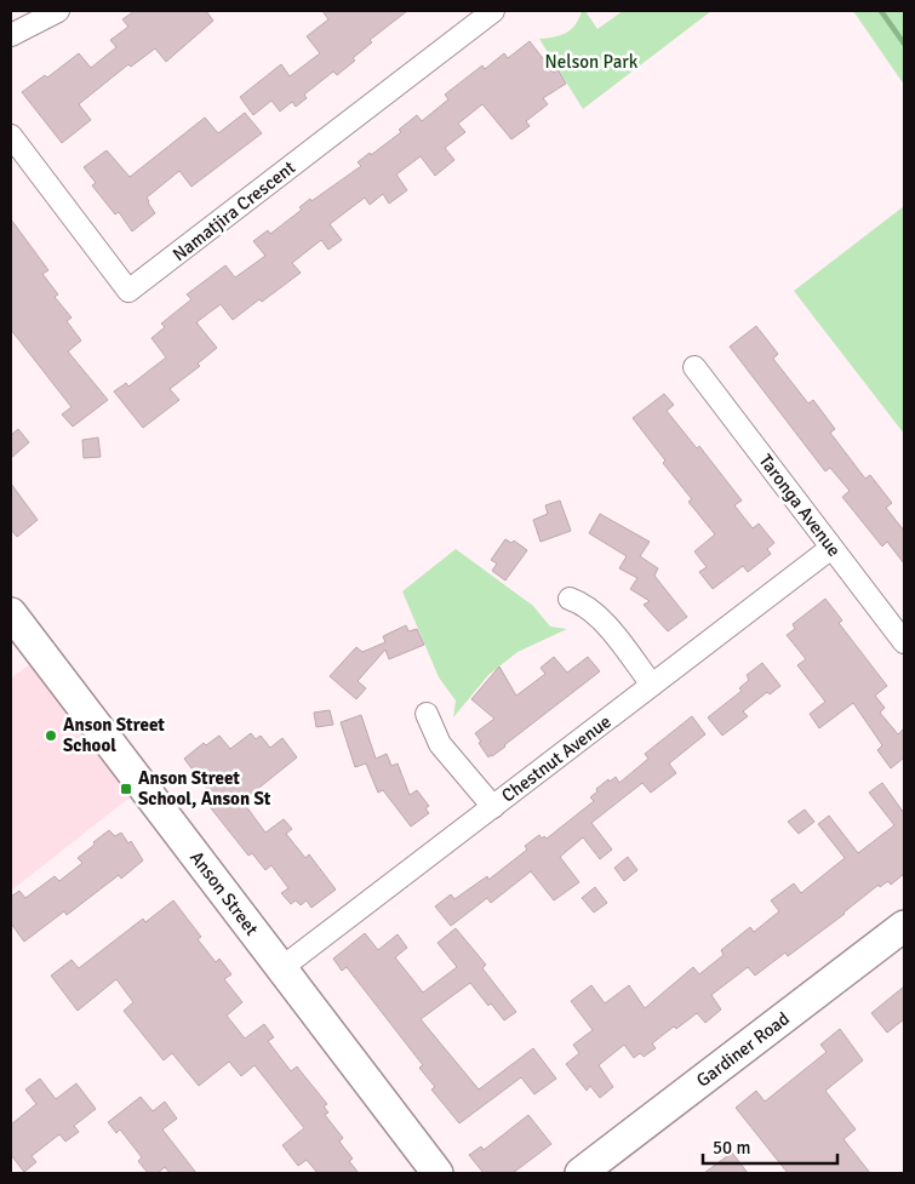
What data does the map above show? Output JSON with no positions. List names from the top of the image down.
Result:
{
  "streets": {
    "street": [
      "Namatjira Crescent",
      "Taronga Avenue",
      "Chestnut Avenue",
      "Anson Street",
      "Gardiner Road"
    ]
  },
  "crossings": [
    ["Taronga Avenue", "Chestnut Avenue"],
    ["Chestnut Avenue", "Anson Street"]
  ],
  "parks": ["Nelson Park"],
  "places": {
    "other": ["Anson Street School"],
    "transit": ["Anson Street School, Anson St"]
  },
  "scale_bar": "50 m"
}
